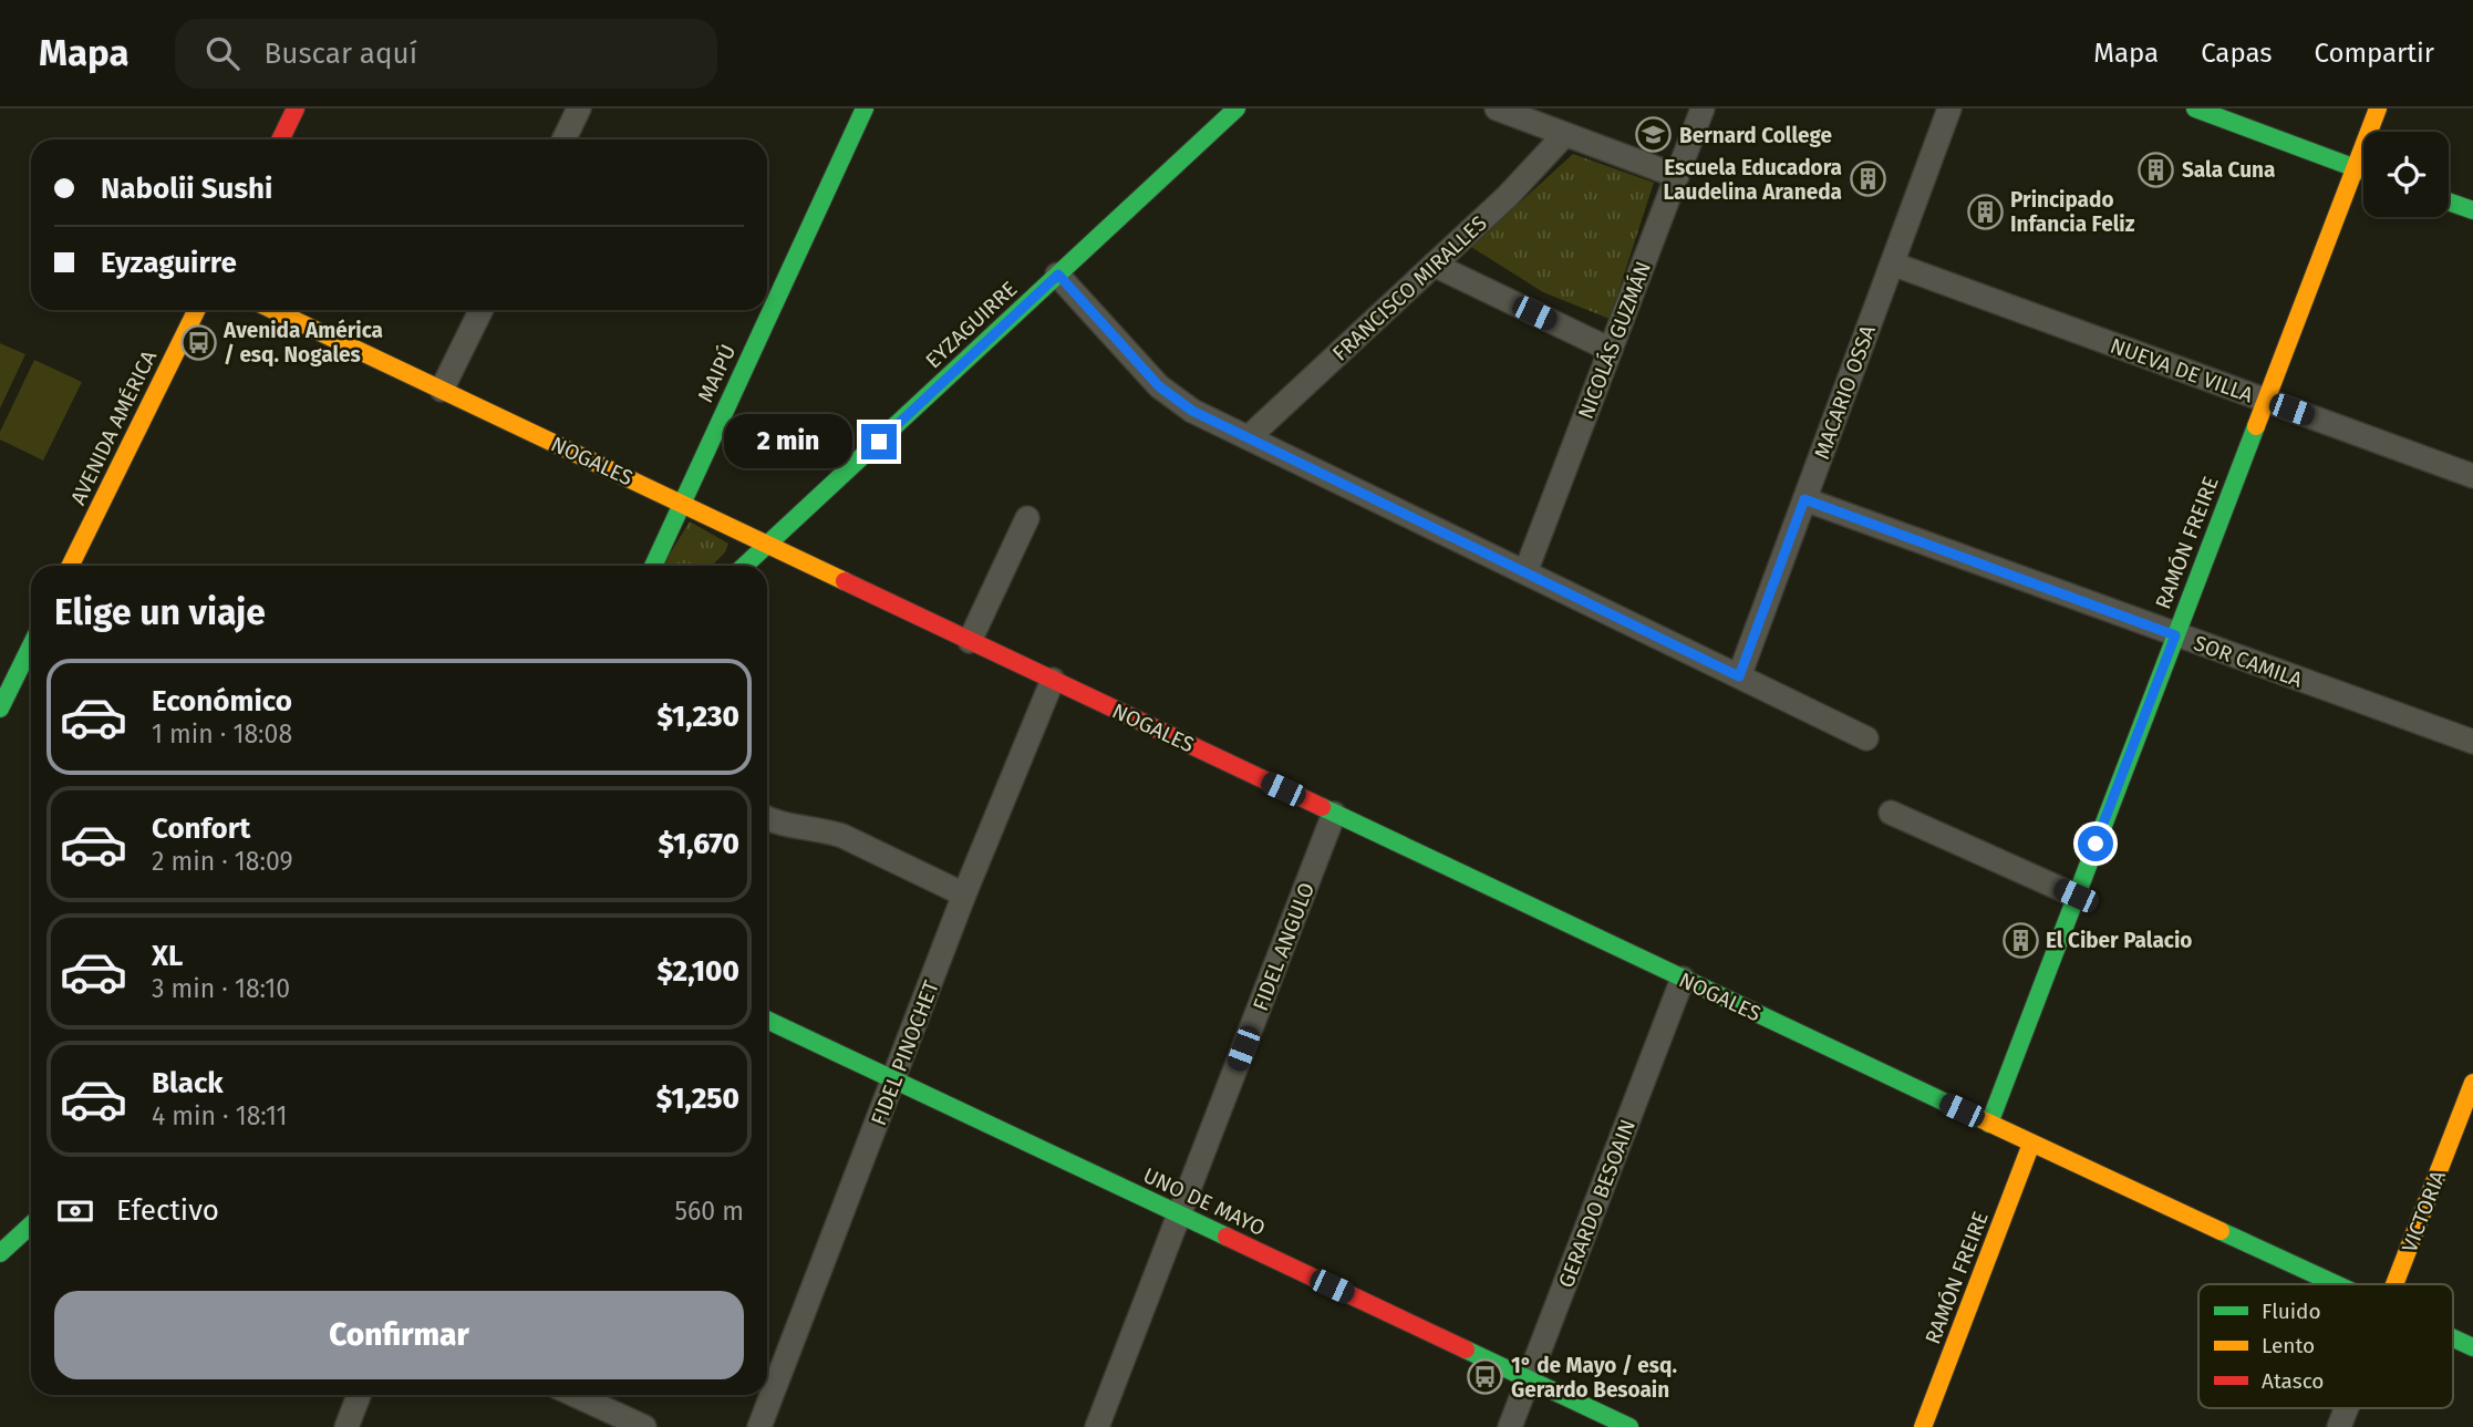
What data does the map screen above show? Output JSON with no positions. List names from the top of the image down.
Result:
{
  "streets": {
    "street": [
      "FRANCISCO MIRALLES",
      "EYZAGUIRRE",
      "NICOLÁS GUZMÁN",
      "NUEVA DE VILLA",
      "MAIPÚ",
      "MACARIO OSSA",
      "AVENIDA AMÉRICA",
      "NOGALES",
      "RAMÓN FREIRE",
      "SOR CAMILA",
      "FIDEL ANGULO",
      "FIDEL PINOCHET",
      "UNO DE MAYO",
      "GERARDO BESOAIN",
      "VICTORIA"
    ]
  },
  "crossings": [
    ["EYZAGUIRRE", "NOGALES"],
    ["NUEVA DE VILLA", "MACARIO OSSA"],
    ["NUEVA DE VILLA", "RAMÓN FREIRE"],
    ["MAIPÚ", "NOGALES"],
    ["MACARIO OSSA", "SOR CAMILA"],
    ["NOGALES", "RAMÓN FREIRE"],
    ["NOGALES", "FIDEL ANGULO"],
    ["NOGALES", "FIDEL PINOCHET"],
    ["NOGALES", "GERARDO BESOAIN"],
    ["RAMÓN FREIRE", "SOR CAMILA"],
    ["FIDEL ANGULO", "UNO DE MAYO"],
    ["FIDEL PINOCHET", "UNO DE MAYO"],
    ["UNO DE MAYO", "GERARDO BESOAIN"]
  ],
  "places": {
    "school or university": ["Bernard College"],
    "building": [
      "Sala Cuna",
      "Escuela Educadora Laudelina Araneda",
      "Principado Infancia Feliz",
      "El Ciber Palacio"
    ],
    "bus stop": ["Avenida América / esq. Nogales", "1° de Mayo / esq. Gerardo Besoain"]
  },
  "legend": ["Fluido", "Lento", "Atasco"],
  "page": {
    "header": "Mapa",
    "search": "Buscar aquí",
    "nav": ["Mapa", "Capas", "Compartir"],
    "banner": ["Nabolii Sushi", "Eyzaguirre"],
    "bubble": "2 min",
    "heading": "Elige un viaje",
    "list": [
      {
        "name": "Económico",
        "note": "1 min · 18:08",
        "value": "$1,230"
      },
      {
        "name": "Confort",
        "note": "2 min · 18:09",
        "value": "$1,670"
      },
      {
        "name": "XL",
        "note": "3 min · 18:10",
        "value": "$2,100"
      },
      {
        "name": "Black",
        "note": "4 min · 18:11",
        "value": "$1,250"
      }
    ],
    "pay": ["Efectivo", "560 m"],
    "buttons": "Confirmar"
  }
}
